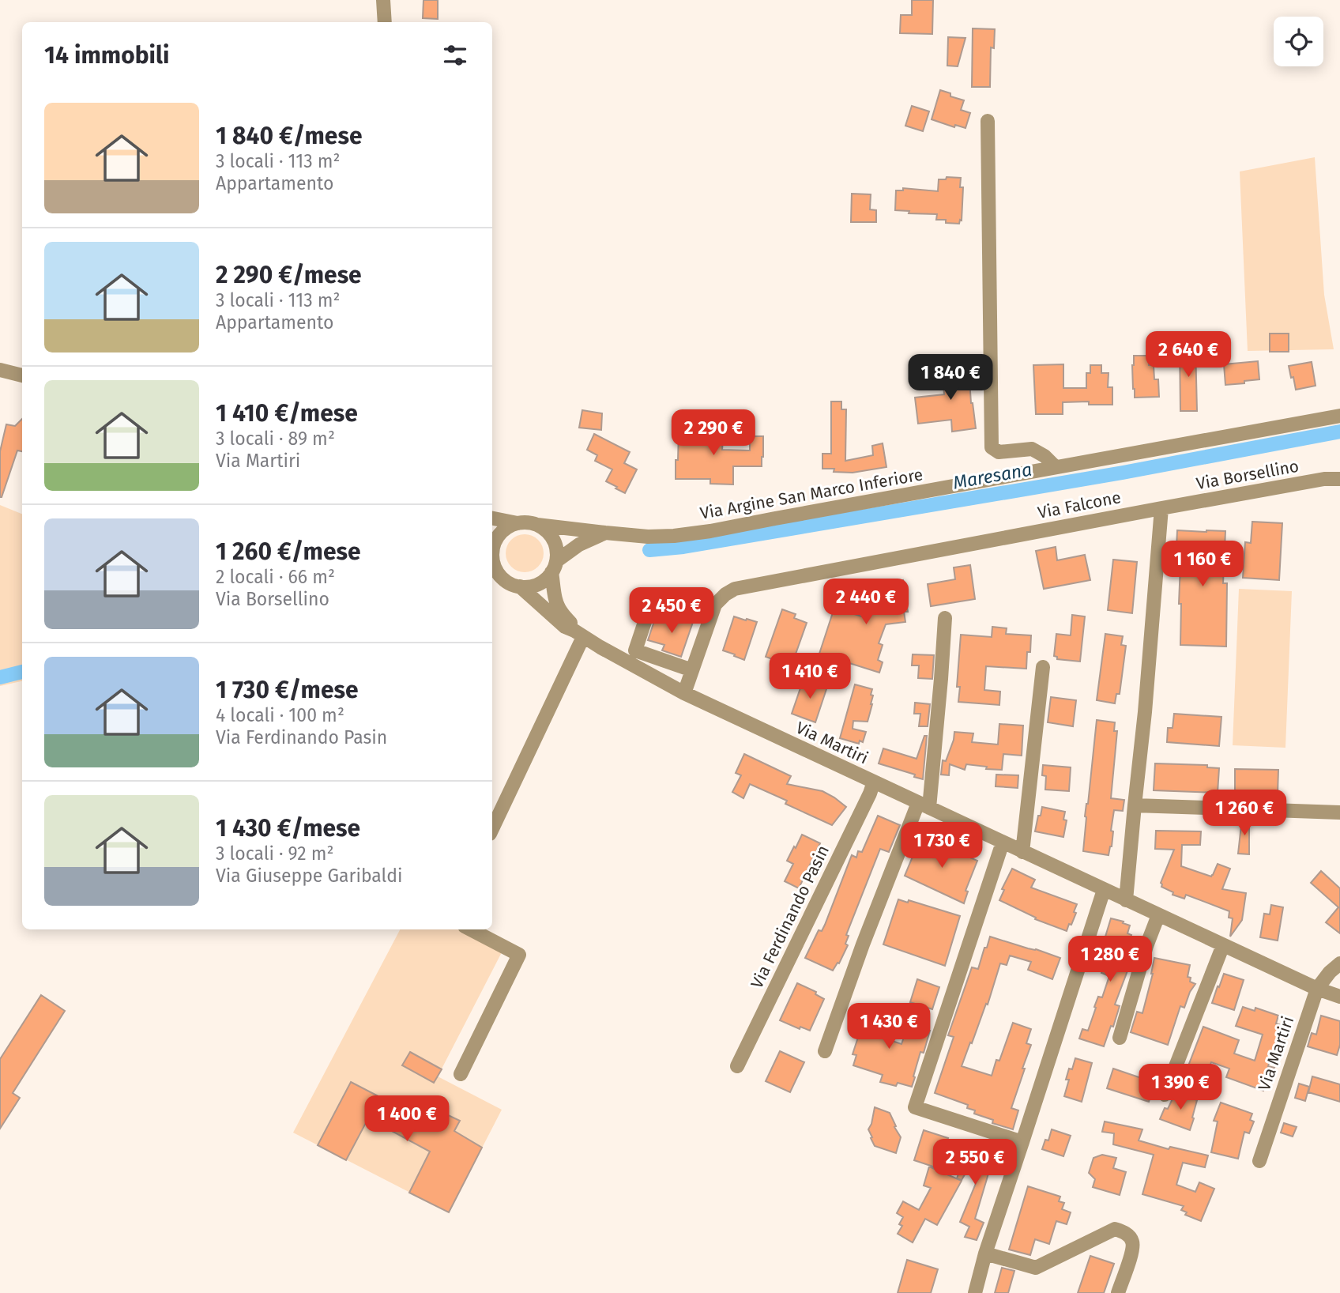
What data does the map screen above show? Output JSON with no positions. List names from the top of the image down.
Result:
{
  "streets": {
    "street": [
      "Via Borsellino",
      "Via Argine San Marco Inferiore",
      "Via Falcone",
      "Via Martiri",
      "Via Ferdinando Pasin"
    ]
  },
  "crossings": [
    ["Via Borsellino", "Via Falcone"],
    ["Via Argine San Marco Inferiore", "Via Martiri"],
    ["Via Falcone", "Via Martiri"],
    ["Via Martiri", "Via Ferdinando Pasin"]
  ],
  "water": ["Maresana"],
  "page": {
    "heading": "14 immobili",
    "list": [
      {
        "name": "1 840 €/mese",
        "note": "3 locali · 113 m² · Appartamento"
      },
      {
        "name": "2 290 €/mese",
        "note": "3 locali · 113 m² · Appartamento"
      },
      {
        "name": "1 410 €/mese",
        "note": "3 locali · 89 m² · Via Martiri"
      },
      {
        "name": "1 260 €/mese",
        "note": "2 locali · 66 m² · Via Borsellino"
      },
      {
        "name": "1 730 €/mese",
        "note": "4 locali · 100 m² · Via Ferdinando Pasin"
      },
      {
        "name": "1 430 €/mese",
        "note": "3 locali · 92 m² · Via Giuseppe Garibaldi"
      }
    ],
    "price": [
      "2 640 €",
      "1 840 €",
      "2 290 €",
      "1 160 €",
      "2 440 €",
      "2 450 €",
      "1 410 €",
      "1 260 €",
      "1 730 €",
      "1 280 €",
      "1 430 €",
      "1 390 €",
      "1 400 €",
      "2 550 €"
    ]
  }
}
